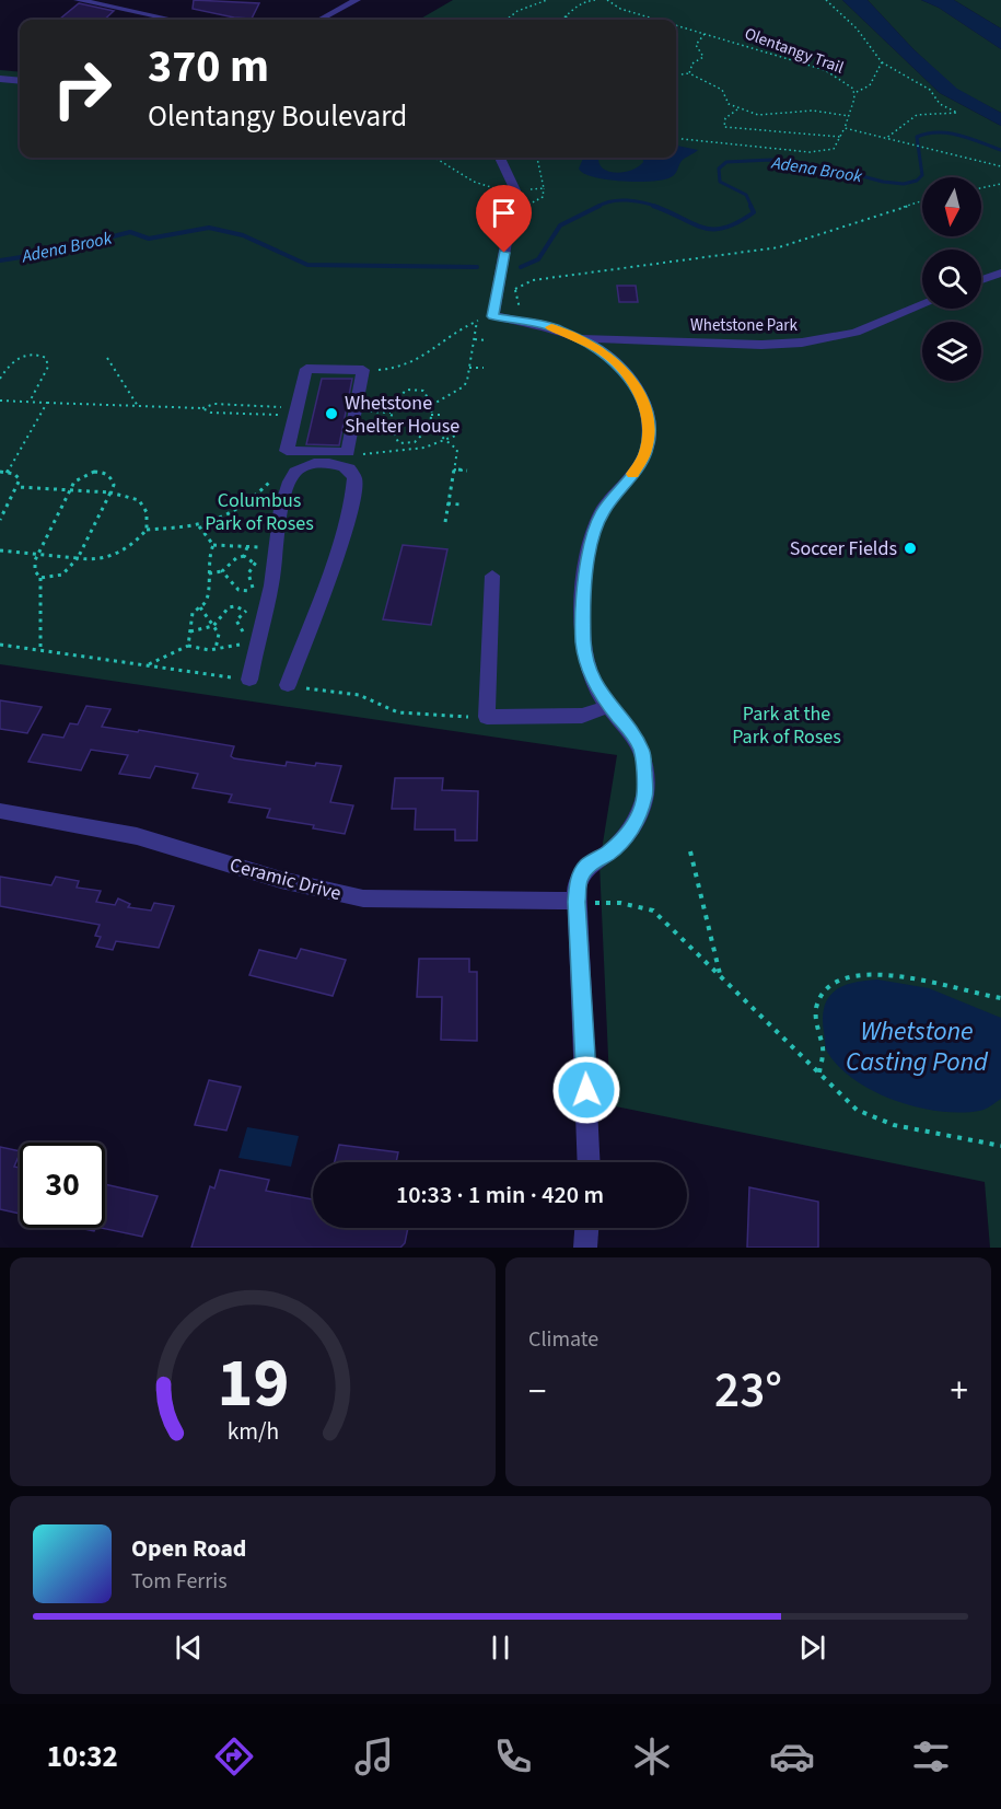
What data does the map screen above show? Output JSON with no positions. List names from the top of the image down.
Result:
{
  "streets": {
    "street": ["Whetstone Park", "Ceramic Drive"],
    "path": ["Olentangy Trail"]
  },
  "water": ["Adena Brook", "Whetstone Casting Pond"],
  "parks": ["Columbus Park of Roses", "Park at the Park of Roses"],
  "places": ["Whetstone Shelter House", "Soccer Fields"],
  "north": "bottom",
  "page": {
    "turn": ["370 m", "Olentangy Boulevard"],
    "limit": "30",
    "trip": "10:33 · 1 min · 420 m",
    "tile": "Climate",
    "heat": ["−", "23°", "+"],
    "song": ["Open Road", "Tom Ferris"],
    "tabs": "10:32",
    "gauge": ["19", "km/h"]
  }
}
